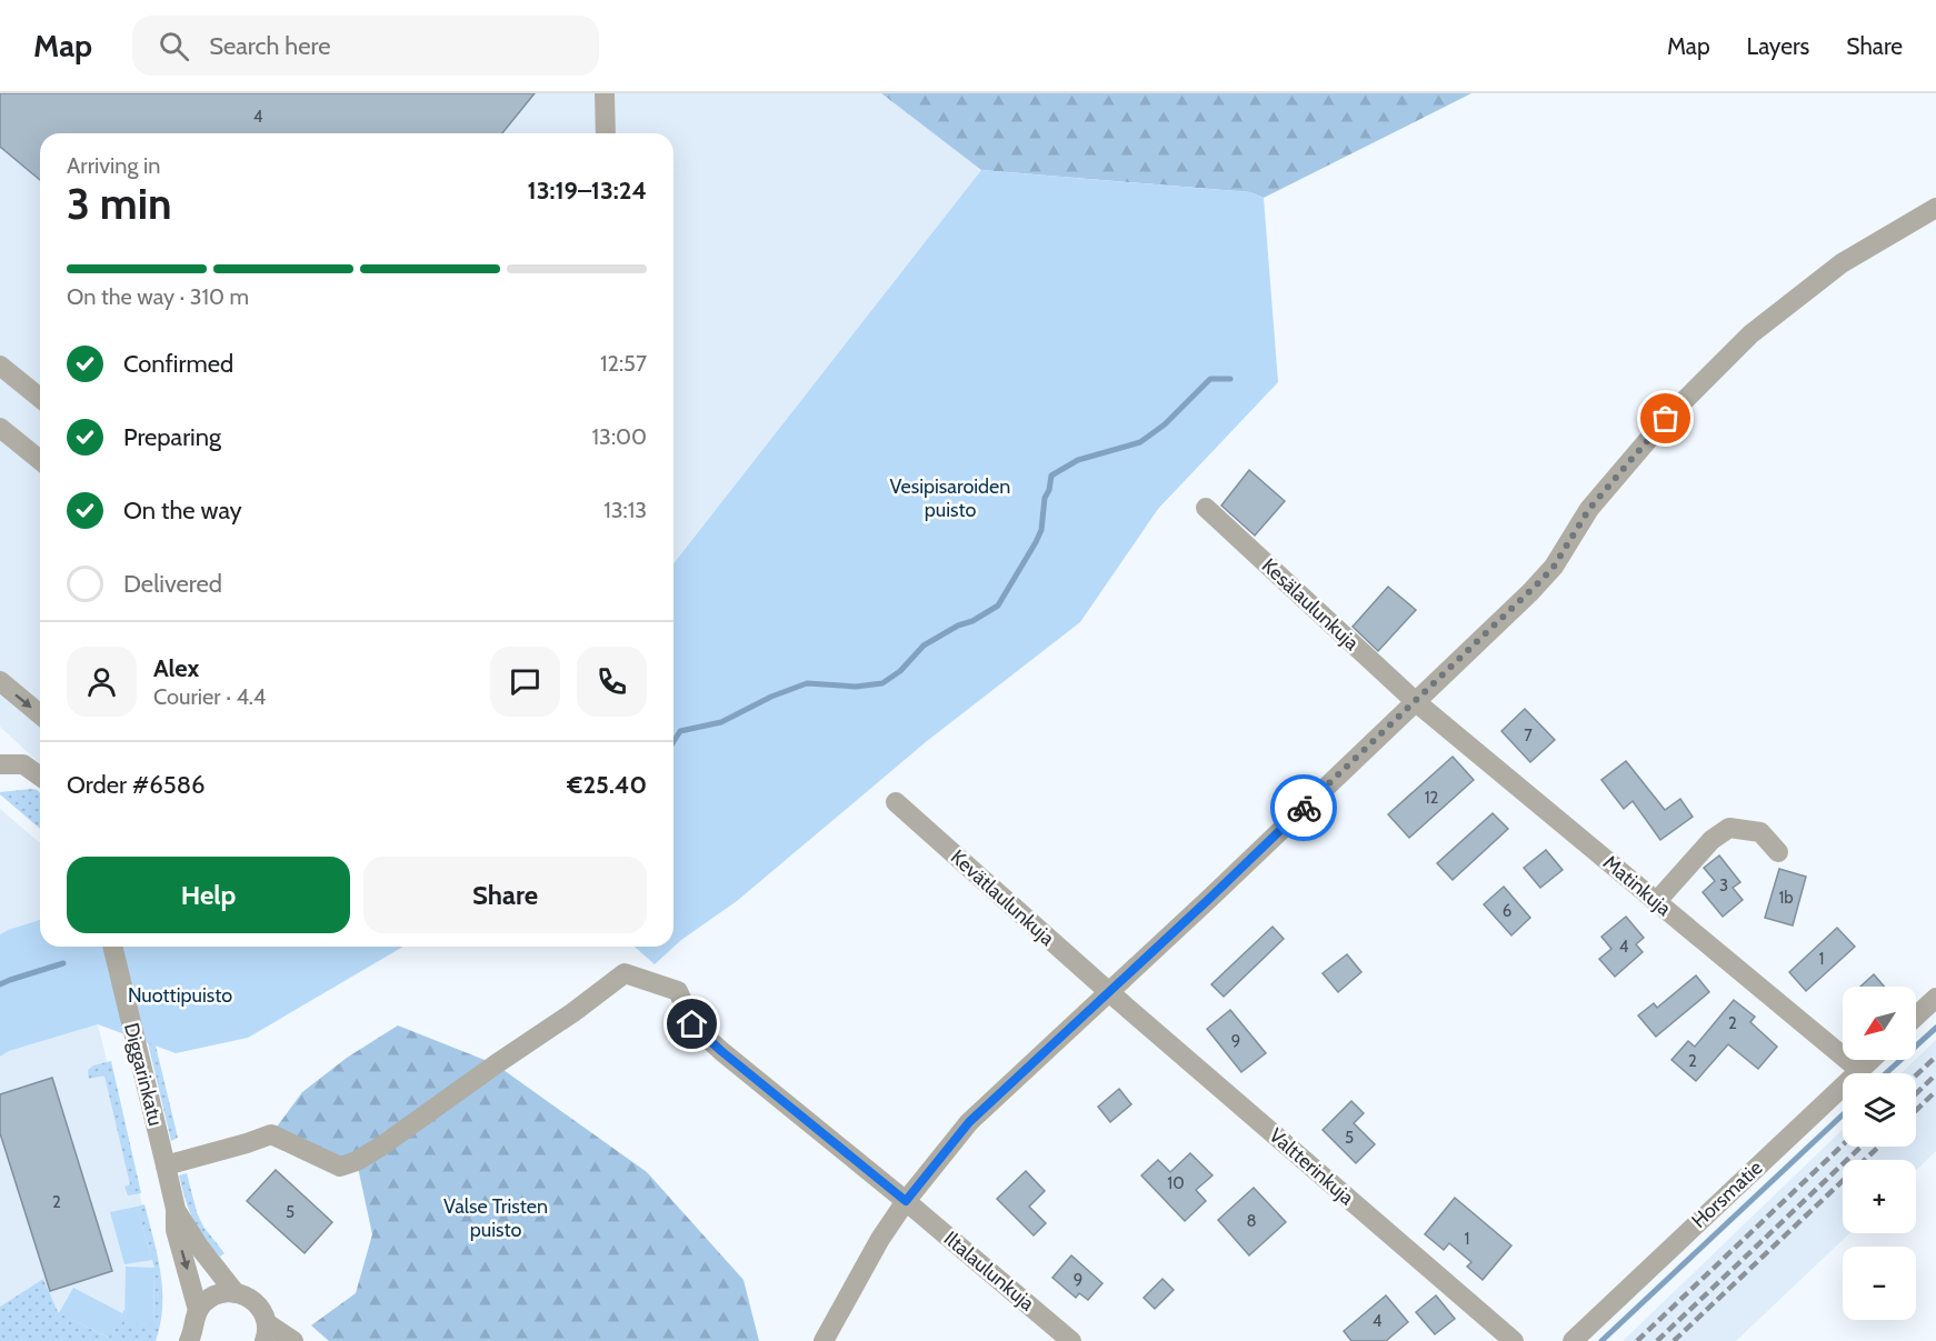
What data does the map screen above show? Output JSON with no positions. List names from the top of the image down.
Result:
{
  "streets": {
    "street": [
      "Kesälaulunkuja",
      "Matinkuja",
      "Kevätlaulunkuja",
      "Diggarinkatu",
      "Valtterinkuja",
      "Horsmatie",
      "Iltalaulunkuja"
    ]
  },
  "crossings": [
    ["Kesälaulunkuja", "Matinkuja"],
    ["Matinkuja", "Horsmatie"],
    ["Kevätlaulunkuja", "Valtterinkuja"],
    ["Diggarinkatu", "Iltalaulunkuja"]
  ],
  "parks": ["Vesipisaroiden puisto", "Nuottipuisto", "Valse Tristen puisto"],
  "house_numbers": [
    "4",
    "7",
    "12",
    "3",
    "1b",
    "6",
    "4",
    "1",
    "2",
    "9",
    "2",
    "5",
    "10",
    "2",
    "5",
    "8",
    "1",
    "9",
    "4"
  ],
  "north": "bottom left",
  "page": {
    "header": "Map",
    "search": "Search here",
    "nav": ["Map", "Layers", "Share"],
    "heading": ["3 min", "Arriving in", "13:19–13:24"],
    "panel": [
      "Alex",
      "Courier · 4.4",
      "Order #6586",
      "€25.40"
    ],
    "bar": "On the way · 310 m",
    "list": [
      ["Confirmed", "12:57"],
      ["Preparing", "13:00"],
      ["On the way", "13:13"],
      "Delivered"
    ],
    "buttons": ["Help", "Share"],
    "map_buttons": ["+", "−"]
  }
}
